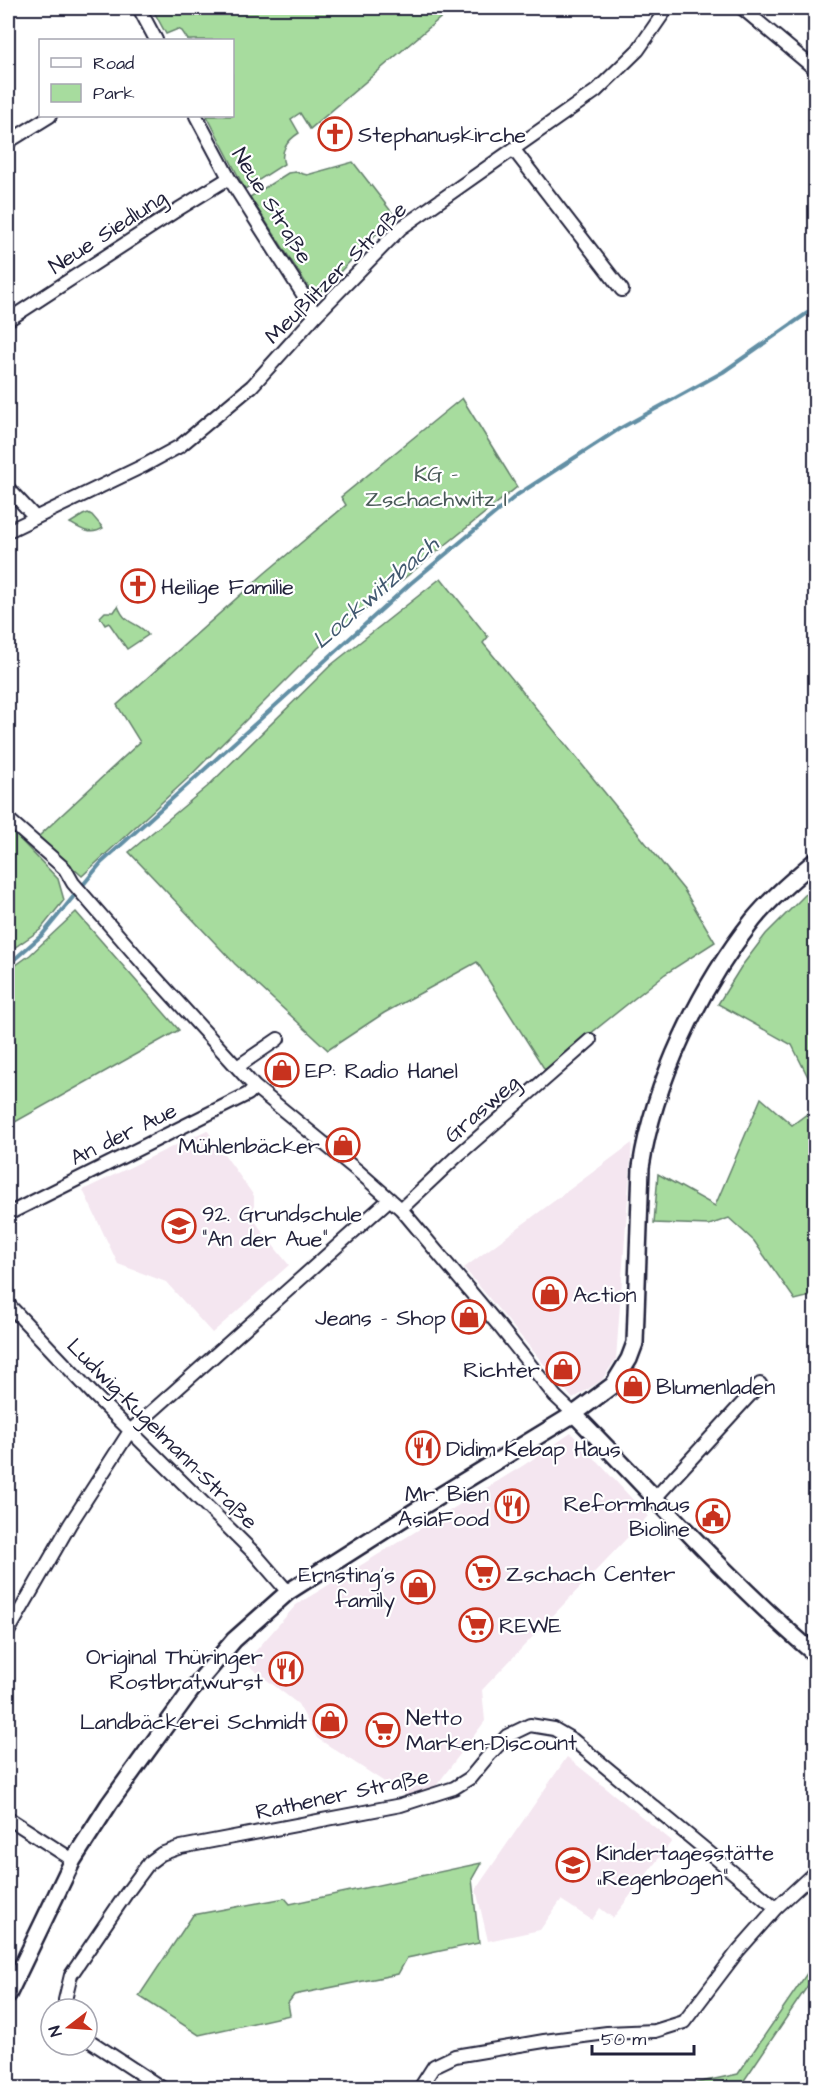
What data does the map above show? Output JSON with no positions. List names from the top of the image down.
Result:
{
  "streets": {
    "street": [
      "Neue Straße",
      "Neue Siedlung",
      "Meußlitzer Straße",
      "Grasweg",
      "An der Aue",
      "Ludwig-Kugelmann-Straße",
      "Rathener Straße"
    ]
  },
  "crossings": [
    ["Neue Straße", "Neue Siedlung"],
    ["Neue Straße", "Meußlitzer Straße"]
  ],
  "water": ["Lockwitzbach"],
  "parks": ["KG - Zschachwitz I"],
  "places": {
    "church": ["Stephanuskirche", "Heilige Familie"],
    "shop": [
      "EP: Radio Hanel",
      "Mühlenbäcker",
      "Action",
      "Jeans - Shop",
      "Richter",
      "Blumenladen",
      "Ernsting's family",
      "Landbäckerei Schmidt"
    ],
    "school or university": ["92. Grundschule \"An der Aue\"", "Kindertagesstätte „Regenbogen“"],
    "restaurant": ["Didim Kebap Haus", "Mr. Bien AsiaFood", "Original Thüringer Rostbratwurst"],
    "public building": ["Reformhaus Bioline"],
    "supermarket": ["Zschach Center", "REWE", "Netto Marken-Discount"]
  },
  "legend": ["Road", "Park"],
  "scale_bar": "50 m",
  "north": "left"
}
